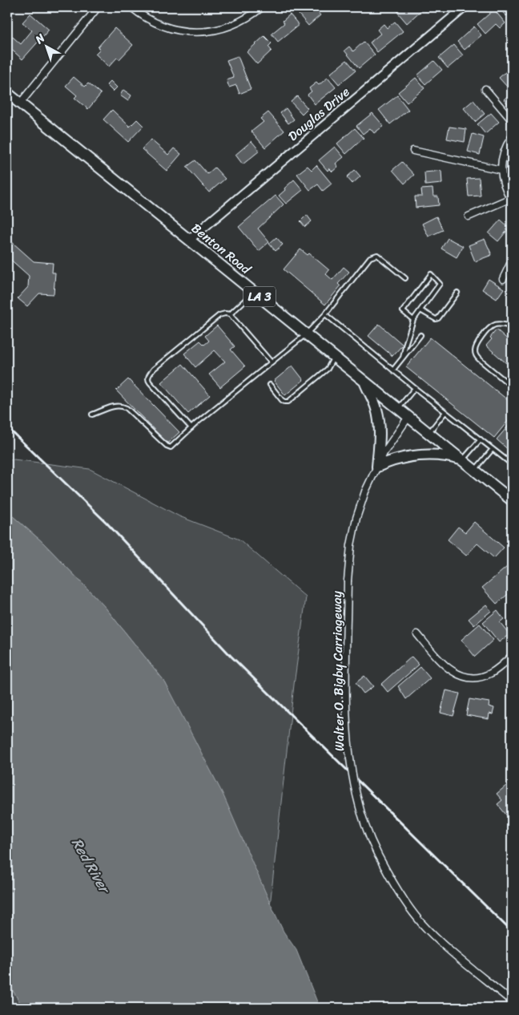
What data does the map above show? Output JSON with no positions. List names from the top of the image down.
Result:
{
  "streets": {
    "main road": ["Benton Road", "LA 3"],
    "street": ["Douglas Drive", "Walter O. Bigby Carriageway"]
  },
  "crossings": [
    ["Douglas Drive", "Benton Road"],
    ["Benton Road", "Walter O. Bigby Carriageway"]
  ],
  "water": ["Red River"],
  "north": "top left"
}
